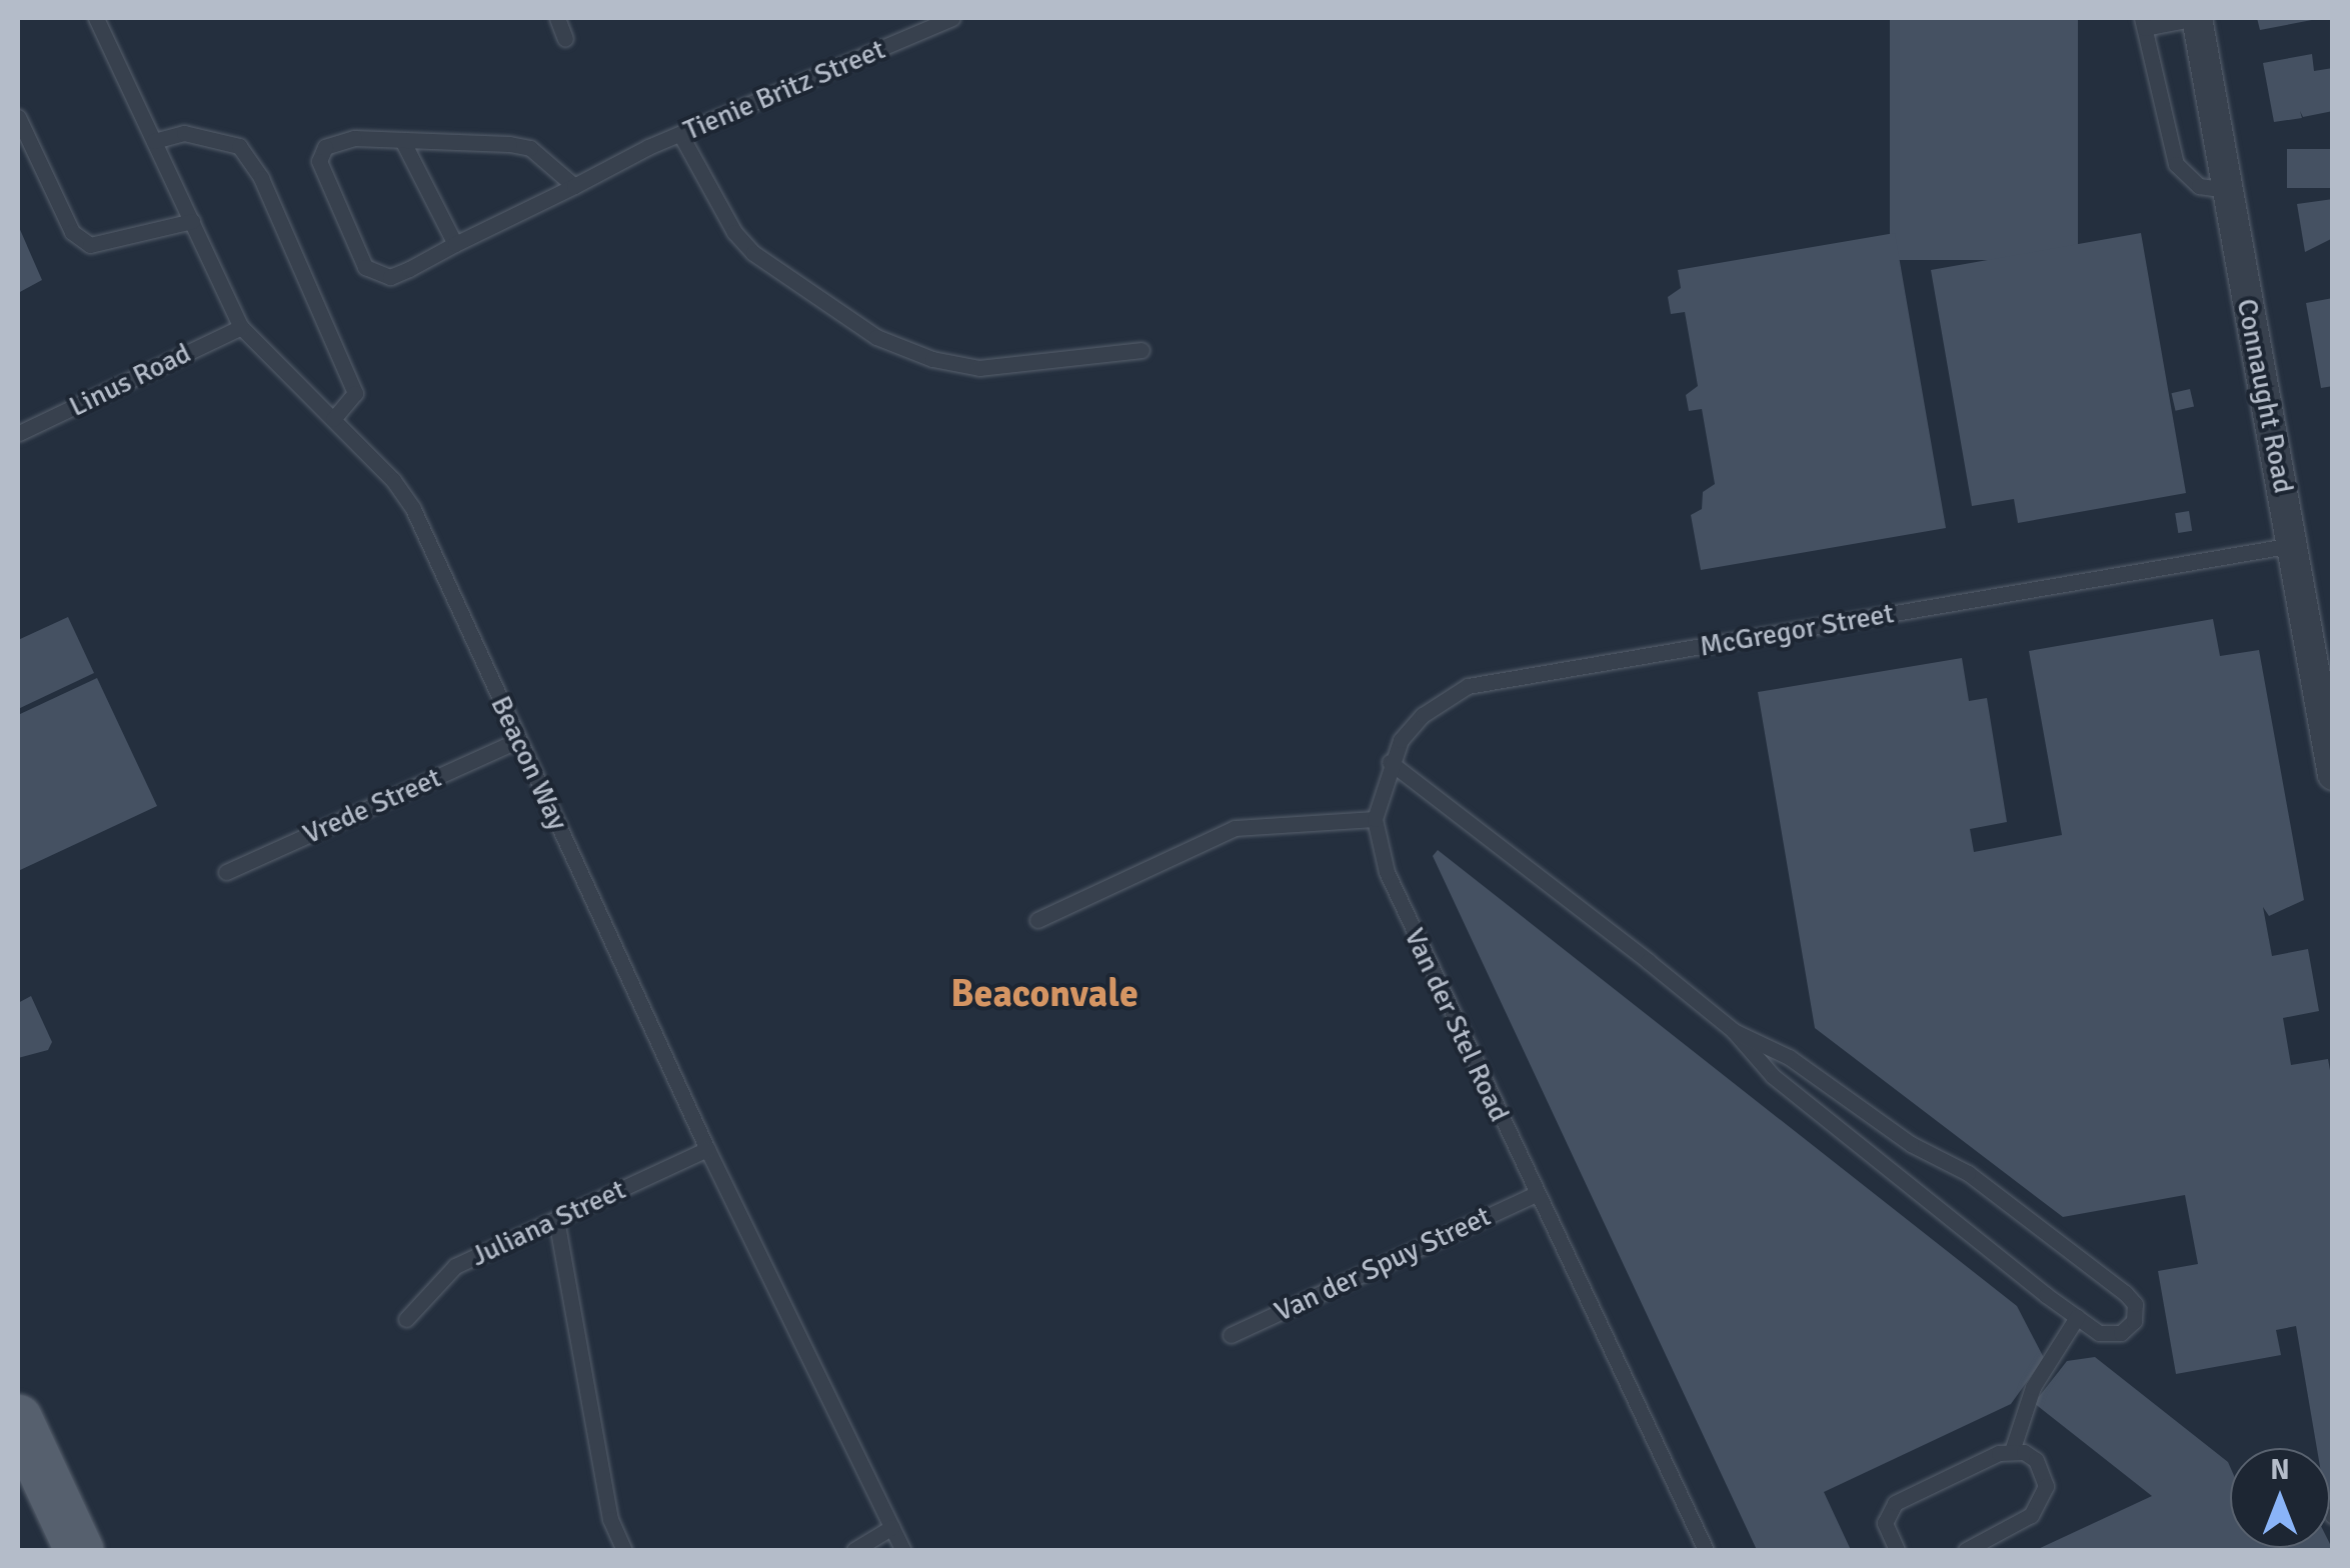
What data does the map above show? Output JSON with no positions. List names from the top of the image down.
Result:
{
  "streets": {
    "street": ["Connaught Road"],
    "lane": [
      "Tienie Britz Street",
      "Linus Road",
      "McGregor Street",
      "Beacon Way",
      "Vrede Street",
      "Van der Stel Road",
      "Juliana Street",
      "Van der Spuy Street"
    ]
  },
  "crossings": [
    ["Linus Road", "Beacon Way"],
    ["Connaught Road", "McGregor Street"],
    ["McGregor Street", "Van der Stel Road"],
    ["Beacon Way", "Vrede Street"],
    ["Beacon Way", "Juliana Street"],
    ["Van der Stel Road", "Van der Spuy Street"]
  ],
  "districts": ["Beaconvale"],
  "north": "top"
}
